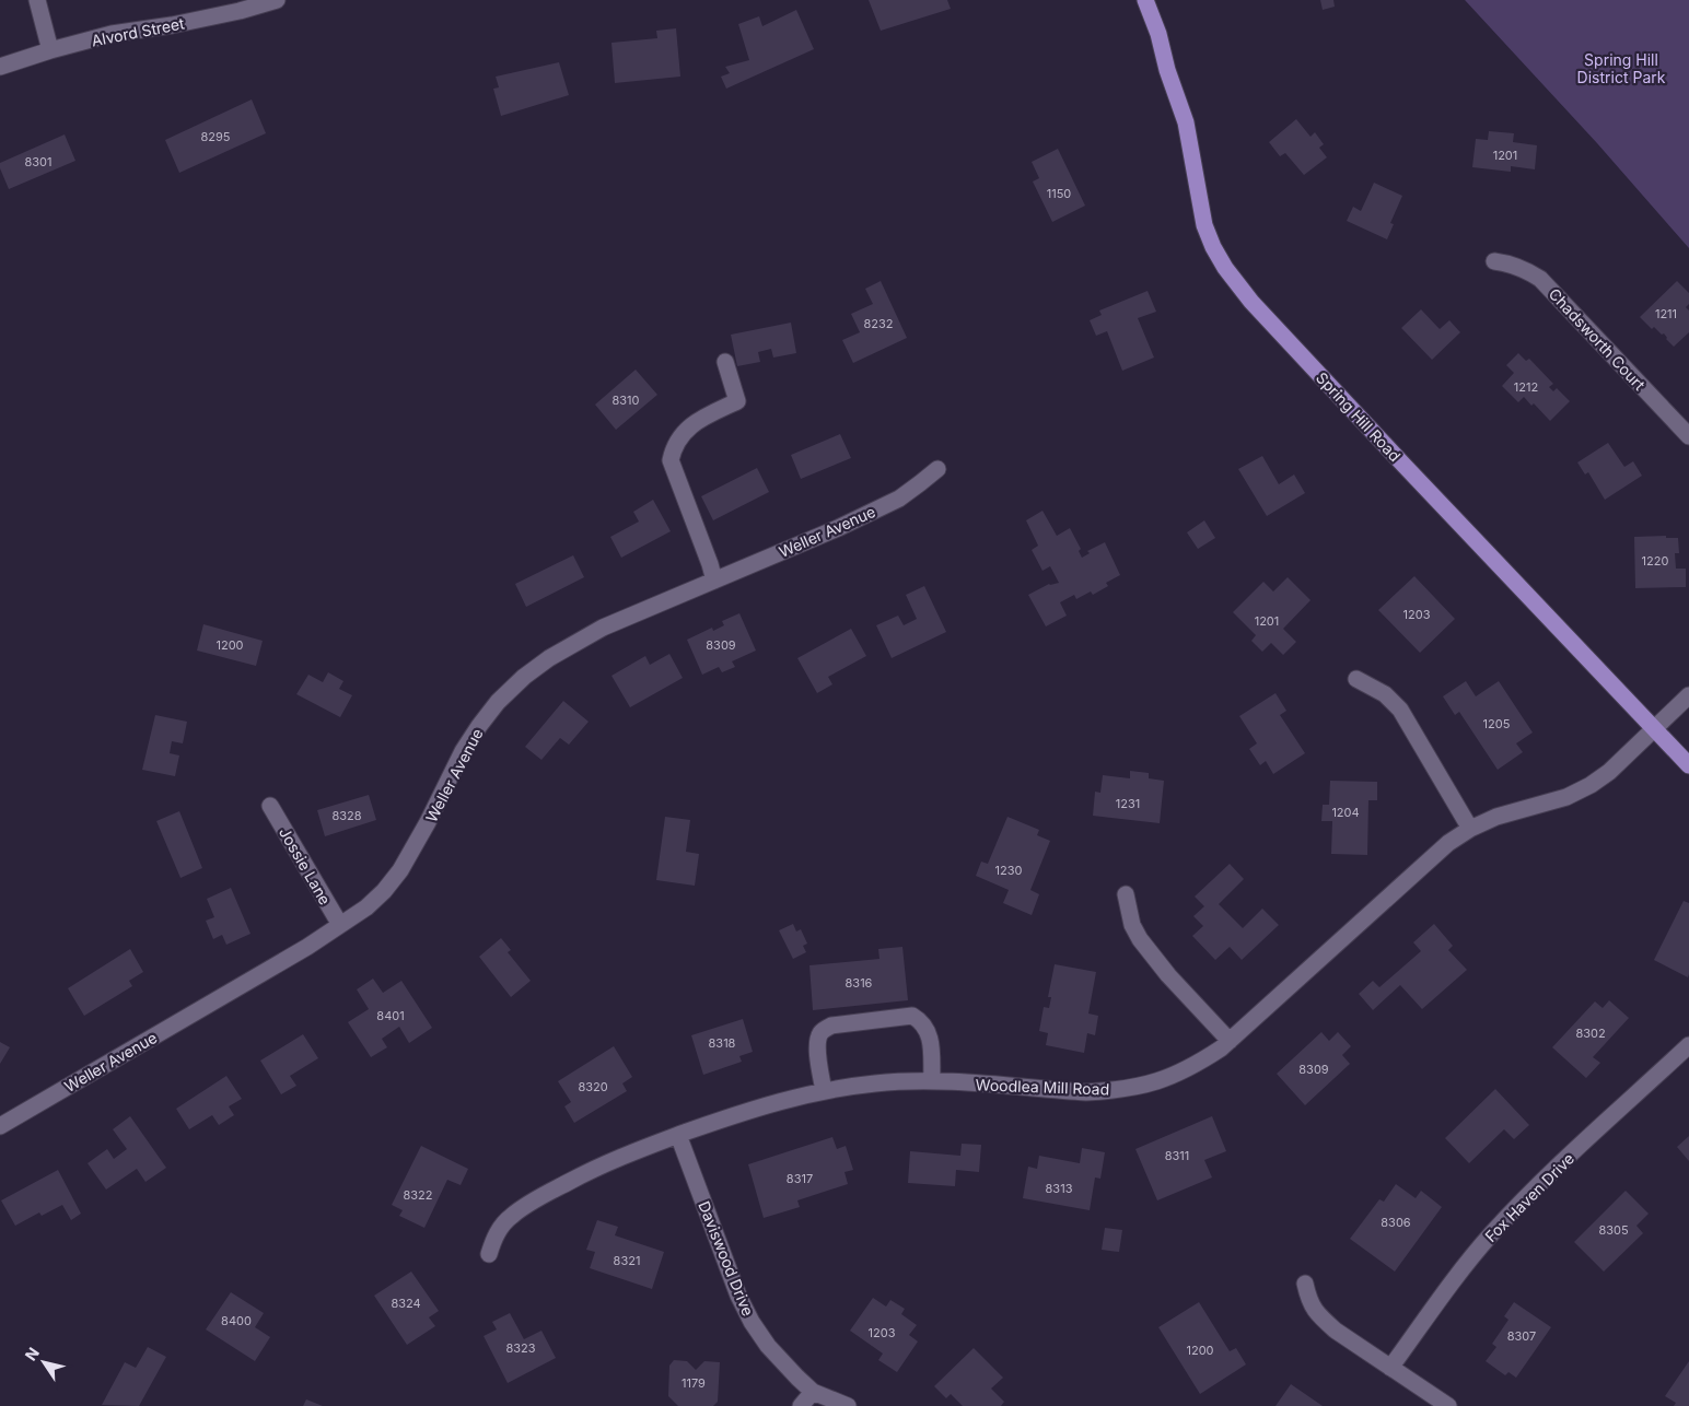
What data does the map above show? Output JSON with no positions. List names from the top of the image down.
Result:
{
  "streets": {
    "main road": ["Spring Hill Road"],
    "street": [
      "Alvord Street",
      "Chadsworth Court",
      "Weller Avenue",
      "Jossie Lane",
      "Woodlea Mill Road",
      "Fox Haven Drive",
      "Daviswood Drive"
    ]
  },
  "crossings": [
    ["Spring Hill Road", "Woodlea Mill Road"],
    ["Weller Avenue", "Jossie Lane"],
    ["Woodlea Mill Road", "Daviswood Drive"]
  ],
  "parks": ["Spring Hill District Park"],
  "house_numbers": [
    "8295",
    "1201",
    "8301",
    "1150",
    "1211",
    "8232",
    "1212",
    "8310",
    "1220",
    "1203",
    "1201",
    "1200",
    "8309",
    "1205",
    "1231",
    "1204",
    "8328",
    "1230",
    "8316",
    "8401",
    "8302",
    "8318",
    "8309",
    "8320",
    "8311",
    "8317",
    "8313",
    "8322",
    "8306",
    "8305",
    "8321",
    "8324",
    "8400",
    "1203",
    "8307",
    "8323",
    "1200",
    "1179"
  ],
  "north": "top left"
}
